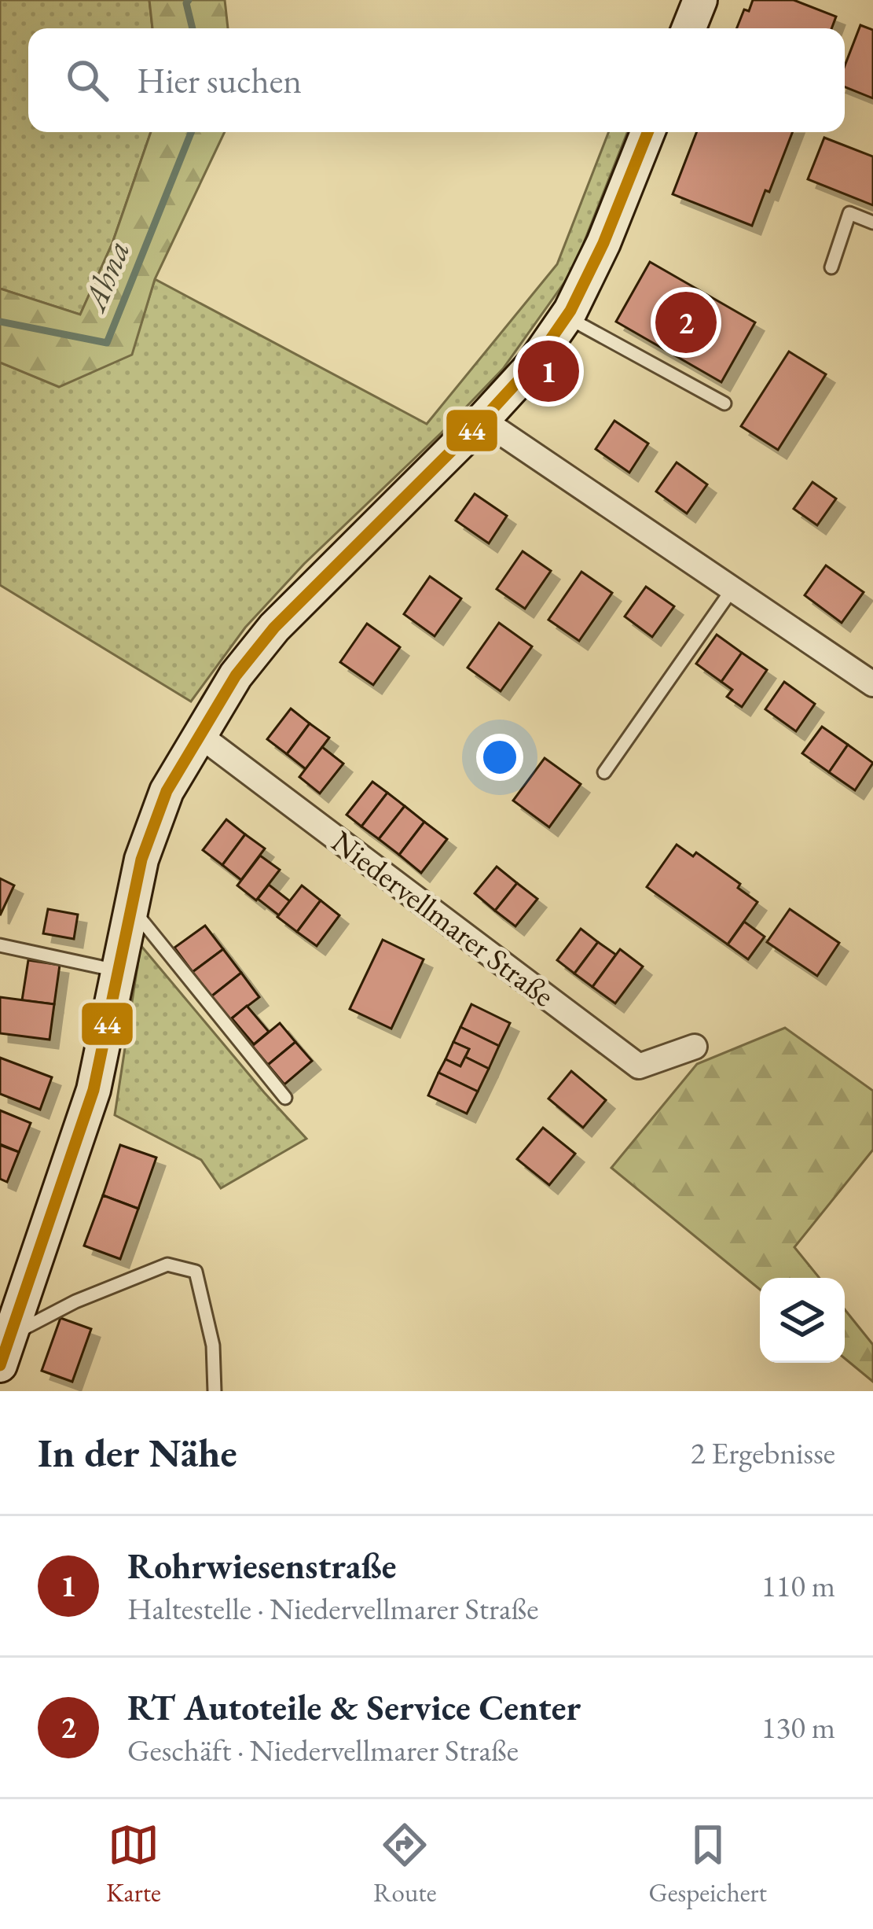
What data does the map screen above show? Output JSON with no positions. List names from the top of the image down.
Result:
{
  "streets": {
    "street": ["Niedervellmarer Straße"]
  },
  "water": ["Ahna"],
  "lines": ["transit line 44"],
  "page": {
    "search": "Hier suchen",
    "pins": ["2", "1"],
    "heading": ["In der Nähe", "2 Ergebnisse"],
    "list": [
      {
        "mark": "1",
        "name": "Rohrwiesenstraße",
        "note": "Haltestelle · Niedervellmarer Straße",
        "value": "110 m"
      },
      {
        "mark": "2",
        "name": "RT Autoteile & Service Center",
        "note": "Geschäft · Niedervellmarer Straße",
        "value": "130 m"
      }
    ],
    "nav": ["Karte", "Route", "Gespeichert"]
  }
}
